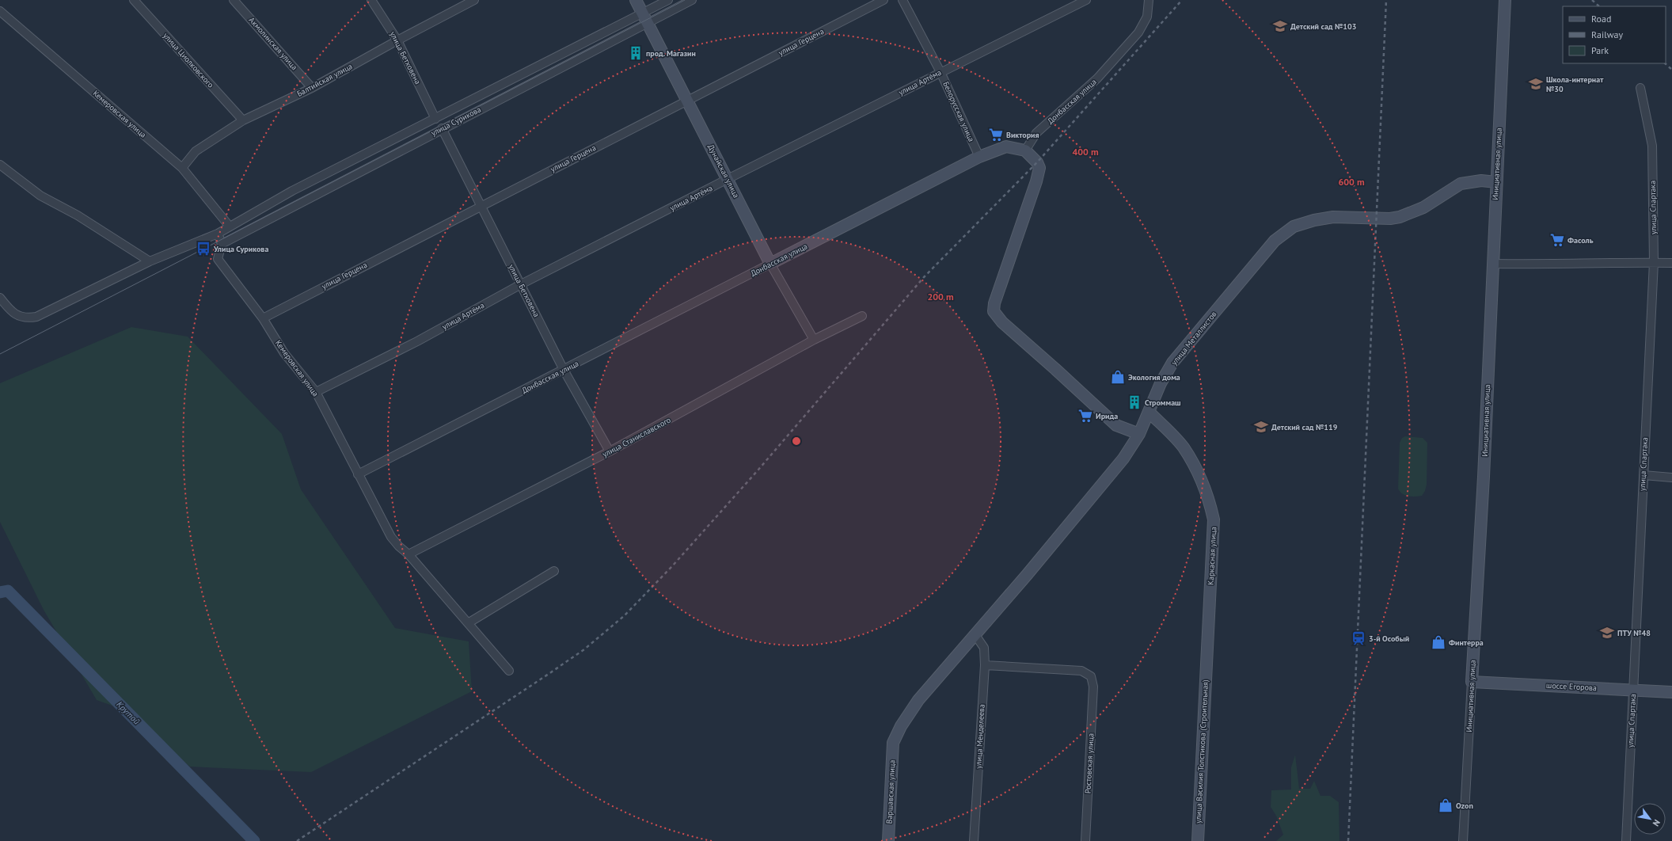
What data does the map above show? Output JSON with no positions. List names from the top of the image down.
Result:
{
  "streets": {
    "main road": [
      "Донбасская улица",
      "Инициативная улица",
      "Дунайская улица",
      "улица Металлистов",
      "Каркасная улица",
      "шоссе Егорова",
      "улица Василия Толстикова (Строительная)",
      "Варшавская улица"
    ],
    "street": [
      "улица Герцена",
      "Акмолинская улица",
      "улица Бетховена",
      "улица Циолковского",
      "Балтийская улица",
      "улица Артёма",
      "Белорусская улица",
      "Кемеровская улица",
      "улица Сурикова",
      "улица Спартака",
      "улица Станиславского",
      "улица Менделеева",
      "Ростовская улица"
    ]
  },
  "crossings": [
    ["улица Герцена", "улица Бетховена"],
    ["улица Герцена", "Кемеровская улица"],
    ["улица Герцена", "Дунайская улица"],
    ["Акмолинская улица", "Балтийская улица"],
    ["улица Бетховена", "Балтийская улица"],
    ["улица Бетховена", "улица Артёма"],
    ["улица Бетховена", "Донбасская улица"],
    ["улица Бетховена", "улица Сурикова"],
    ["улица Бетховена", "улица Станиславского"],
    ["улица Циолковского", "Балтийская улица"],
    ["Балтийская улица", "Кемеровская улица"],
    ["улица Артёма", "Белорусская улица"],
    ["улица Артёма", "Кемеровская улица"],
    ["улица Артёма", "Дунайская улица"],
    ["Донбасская улица", "Белорусская улица"],
    ["Донбасская улица", "Кемеровская улица"],
    ["Донбасская улица", "Дунайская улица"],
    ["Кемеровская улица", "улица Сурикова"],
    ["Кемеровская улица", "улица Станиславского"],
    ["улица Сурикова", "Дунайская улица"],
    ["Инициативная улица", "улица Металлистов"],
    ["Инициативная улица", "шоссе Егорова"],
    ["Дунайская улица", "улица Станиславского"],
    ["улица Спартака", "шоссе Егорова"],
    ["улица Металлистов", "Каркасная улица"],
    ["улица Металлистов", "улица Менделеева"],
    ["улица Металлистов", "Варшавская улица"],
    ["Каркасная улица", "улица Василия Толстикова (Строительная)"],
    ["улица Менделеева", "Ростовская улица"]
  ],
  "water": ["Крутой"],
  "places": {
    "school or university": [
      "Детский сад №103",
      "Школа-интернат №30",
      "Детский сад №119",
      "ПТУ №48"
    ],
    "building": ["прод. Магазин", "Строммаш"],
    "supermarket": ["Виктория", "Фасоль", "Ирида"],
    "bus stop": ["Улица Сурикова"],
    "shop": ["Экология дома", "Финтерра", "Ozon"],
    "station": ["3-й Особый"]
  },
  "legend": ["Road", "Railway", "Park"],
  "north": "bottom right",
  "rings": ["400 m", "600 m", "200 m"]
}
